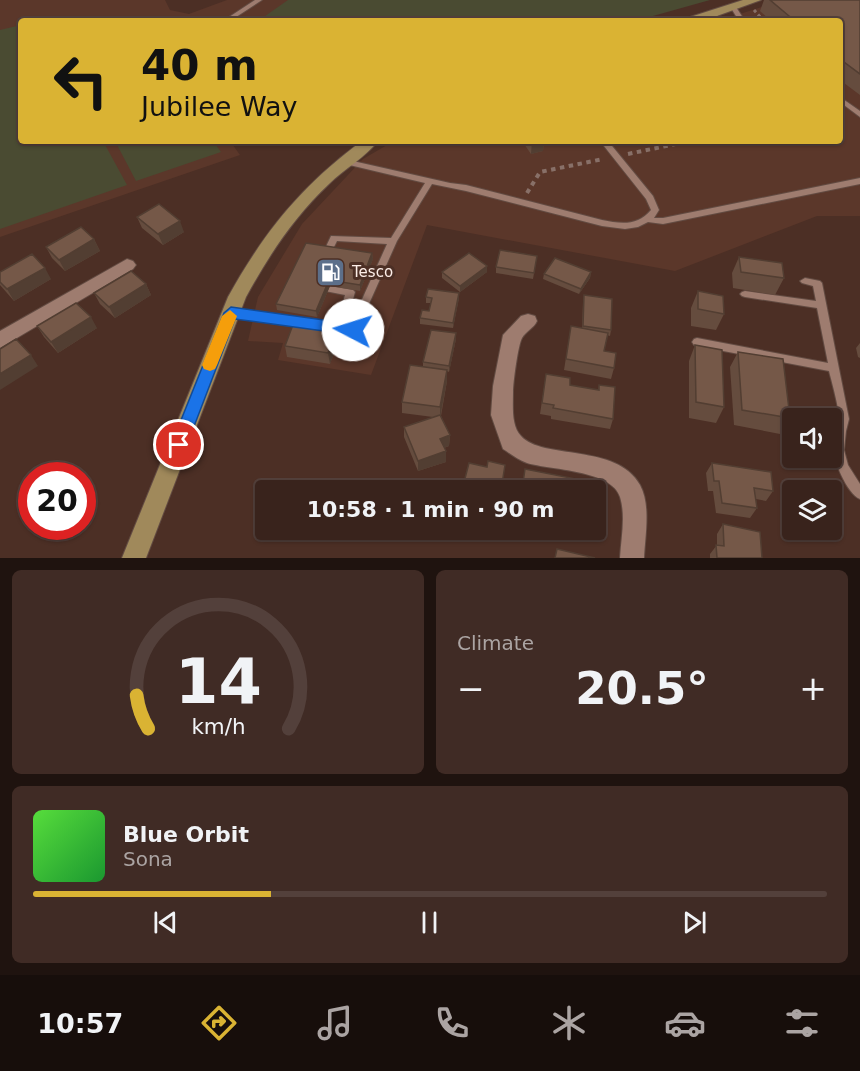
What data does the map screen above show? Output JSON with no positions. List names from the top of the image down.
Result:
{
  "places": {
    "fuel station": ["Tesco"]
  },
  "page": {
    "turn": ["40 m", "Jubilee Way"],
    "limit": "20",
    "trip": "10:58 · 1 min · 90 m",
    "tile": "Climate",
    "heat": ["−", "20.5°", "+"],
    "song": ["Blue Orbit", "Sona"],
    "tabs": "10:57",
    "gauge": ["14", "km/h"]
  }
}
